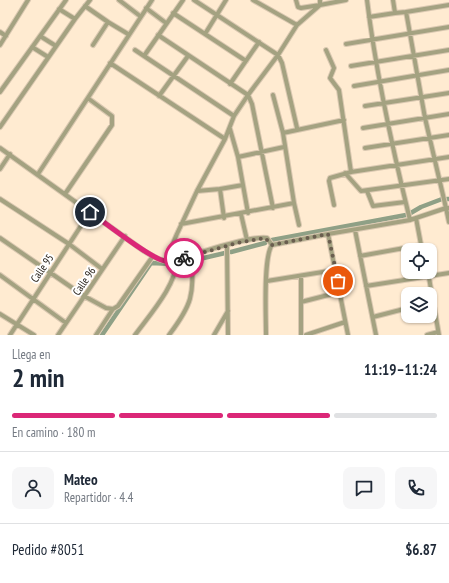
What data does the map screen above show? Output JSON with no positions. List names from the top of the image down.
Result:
{
  "streets": {
    "street": ["Calle 95", "Calle 96"]
  },
  "page": {
    "heading": ["2 min", "Llega en", "11:19–11:24"],
    "panel": [
      "Mateo",
      "Repartidor · 4.4",
      "Pedido #8051",
      "$6.87"
    ],
    "bar": "En camino · 180 m"
  }
}
